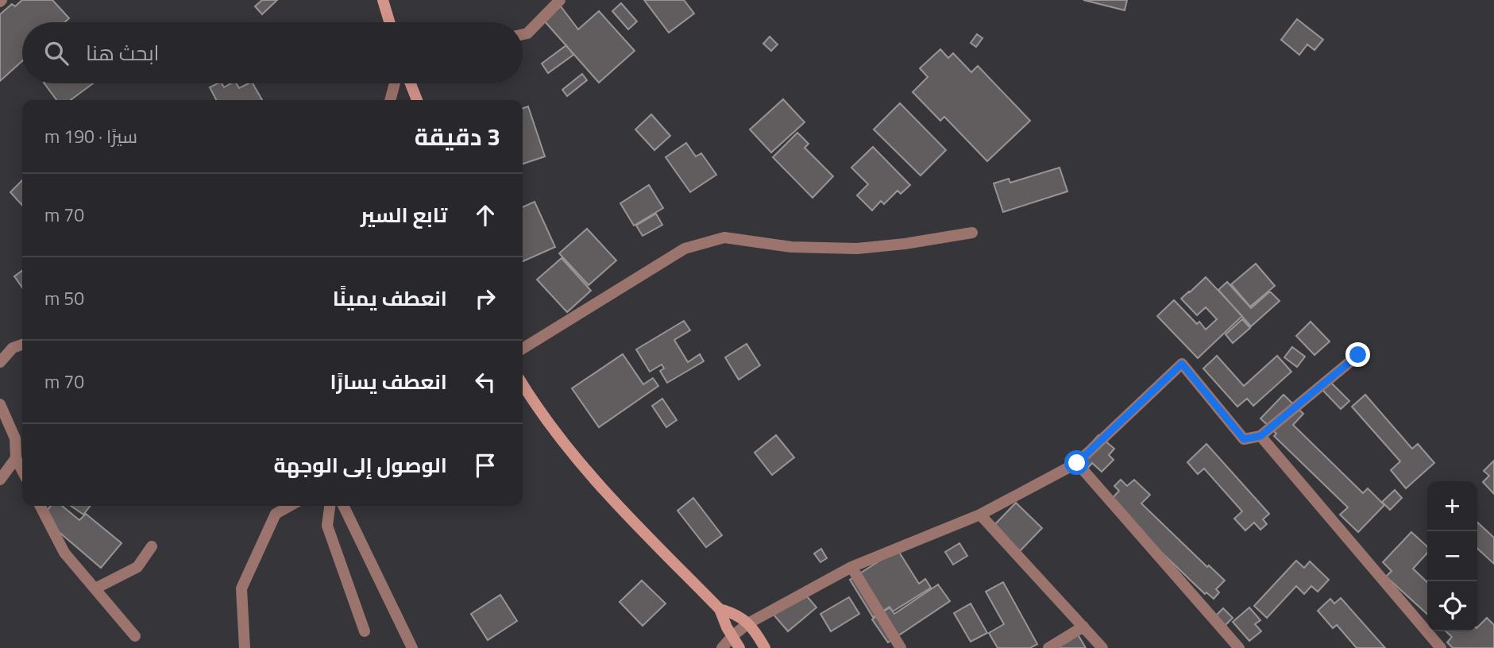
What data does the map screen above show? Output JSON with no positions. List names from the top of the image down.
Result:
{
  "page": {
    "search": "ابحث هنا",
    "heading": ["3 دقيقة", "سيرًا · 190 m"],
    "list": [
      ["تابع السير", "70 m"],
      ["انعطف يمينًا", "50 m"],
      ["انعطف يسارًا", "70 m"],
      "الوصول إلى الوجهة"
    ],
    "map_buttons": ["+", "−"]
  }
}
